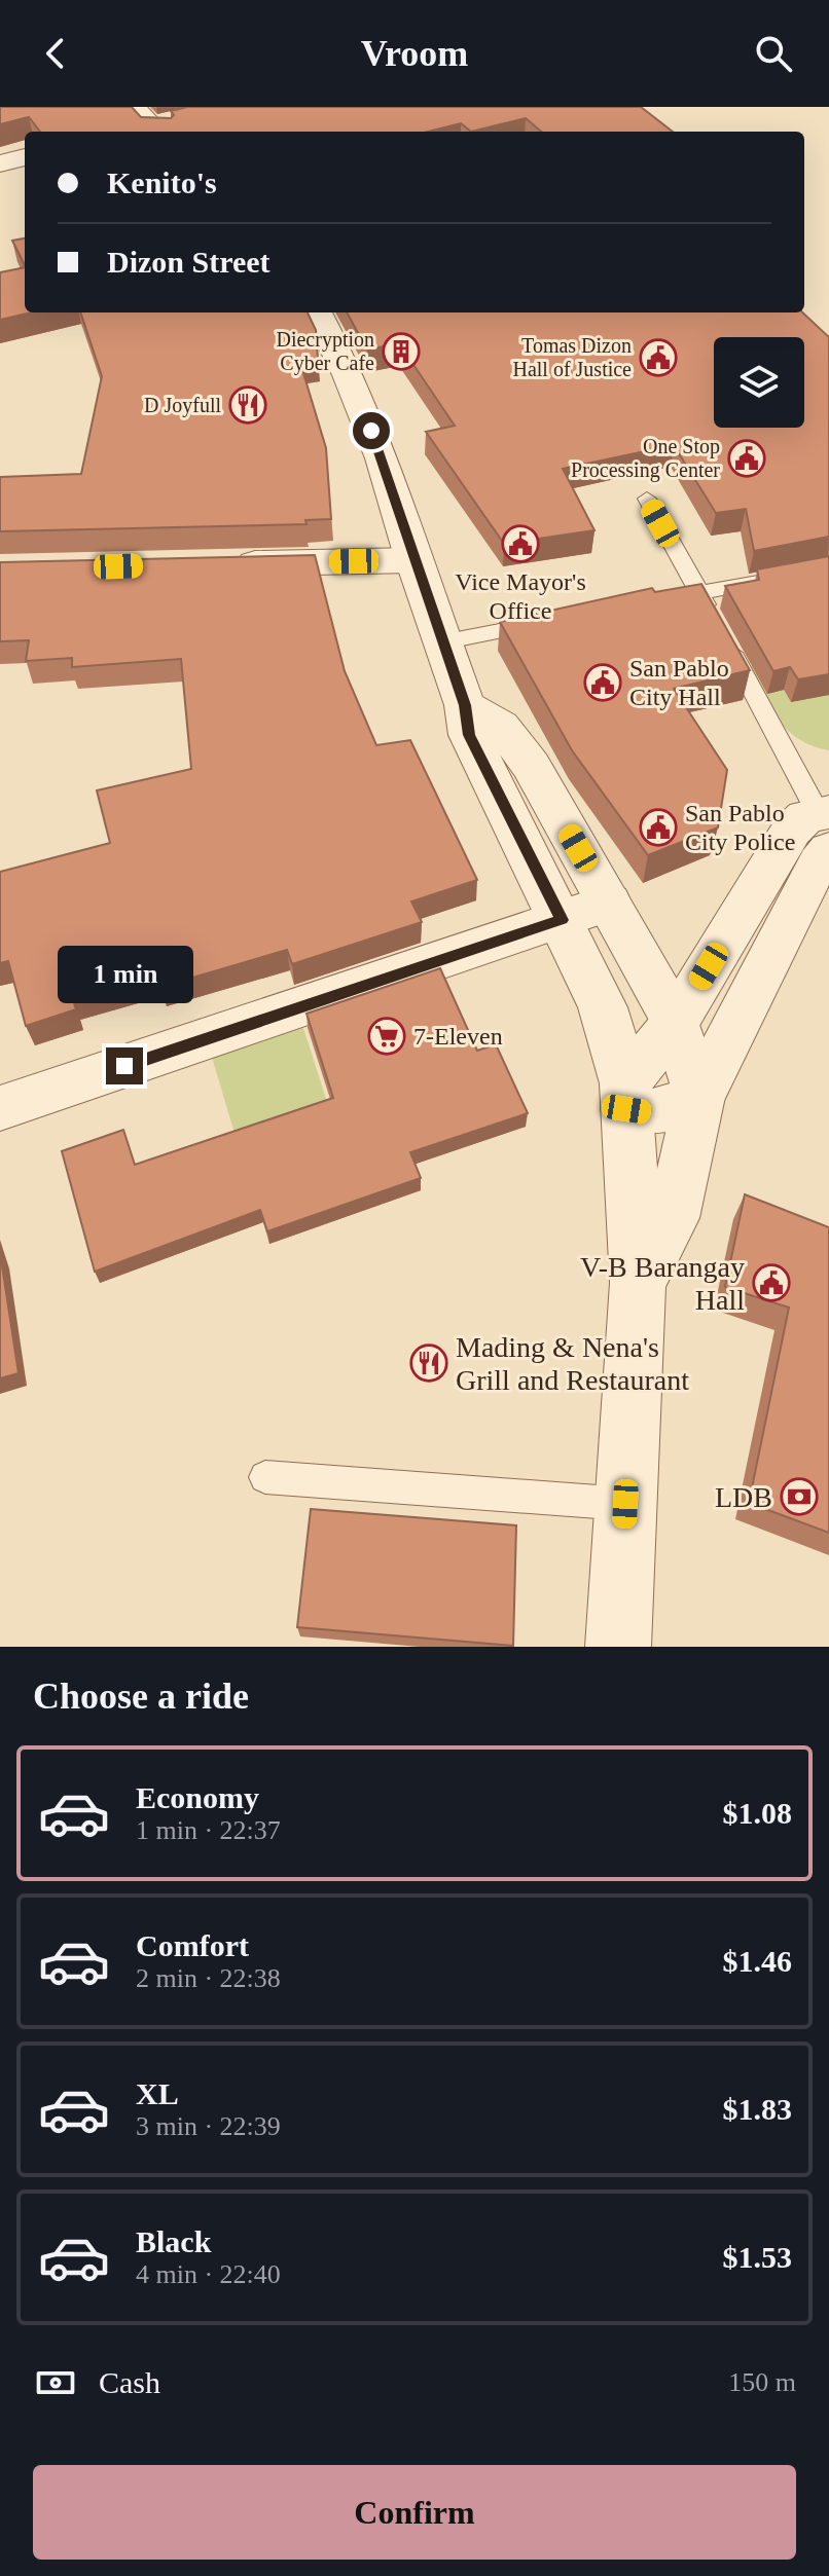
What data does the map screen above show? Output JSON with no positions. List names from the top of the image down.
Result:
{
  "places": {
    "building": ["Diecryption Cyber Cafe"],
    "public building": [
      "Tomas Dizon Hall of Justice",
      "One Stop Processing Center",
      "Vice Mayor's Office",
      "San Pablo City Hall",
      "San Pablo City Police",
      "V-B Barangay Hall"
    ],
    "restaurant": ["D Joyfull", "Mading & Nena's Grill and Restaurant"],
    "supermarket": ["7-Eleven"],
    "bank": ["LDB"]
  },
  "page": {
    "header": "Vroom",
    "banner": ["Kenito's", "Dizon Street"],
    "bubble": "1 min",
    "heading": "Choose a ride",
    "list": [
      {
        "name": "Economy",
        "note": "1 min · 22:37",
        "value": "$1.08"
      },
      {
        "name": "Comfort",
        "note": "2 min · 22:38",
        "value": "$1.46"
      },
      {
        "name": "XL",
        "note": "3 min · 22:39",
        "value": "$1.83"
      },
      {
        "name": "Black",
        "note": "4 min · 22:40",
        "value": "$1.53"
      }
    ],
    "pay": ["Cash", "150 m"],
    "buttons": "Confirm"
  }
}
